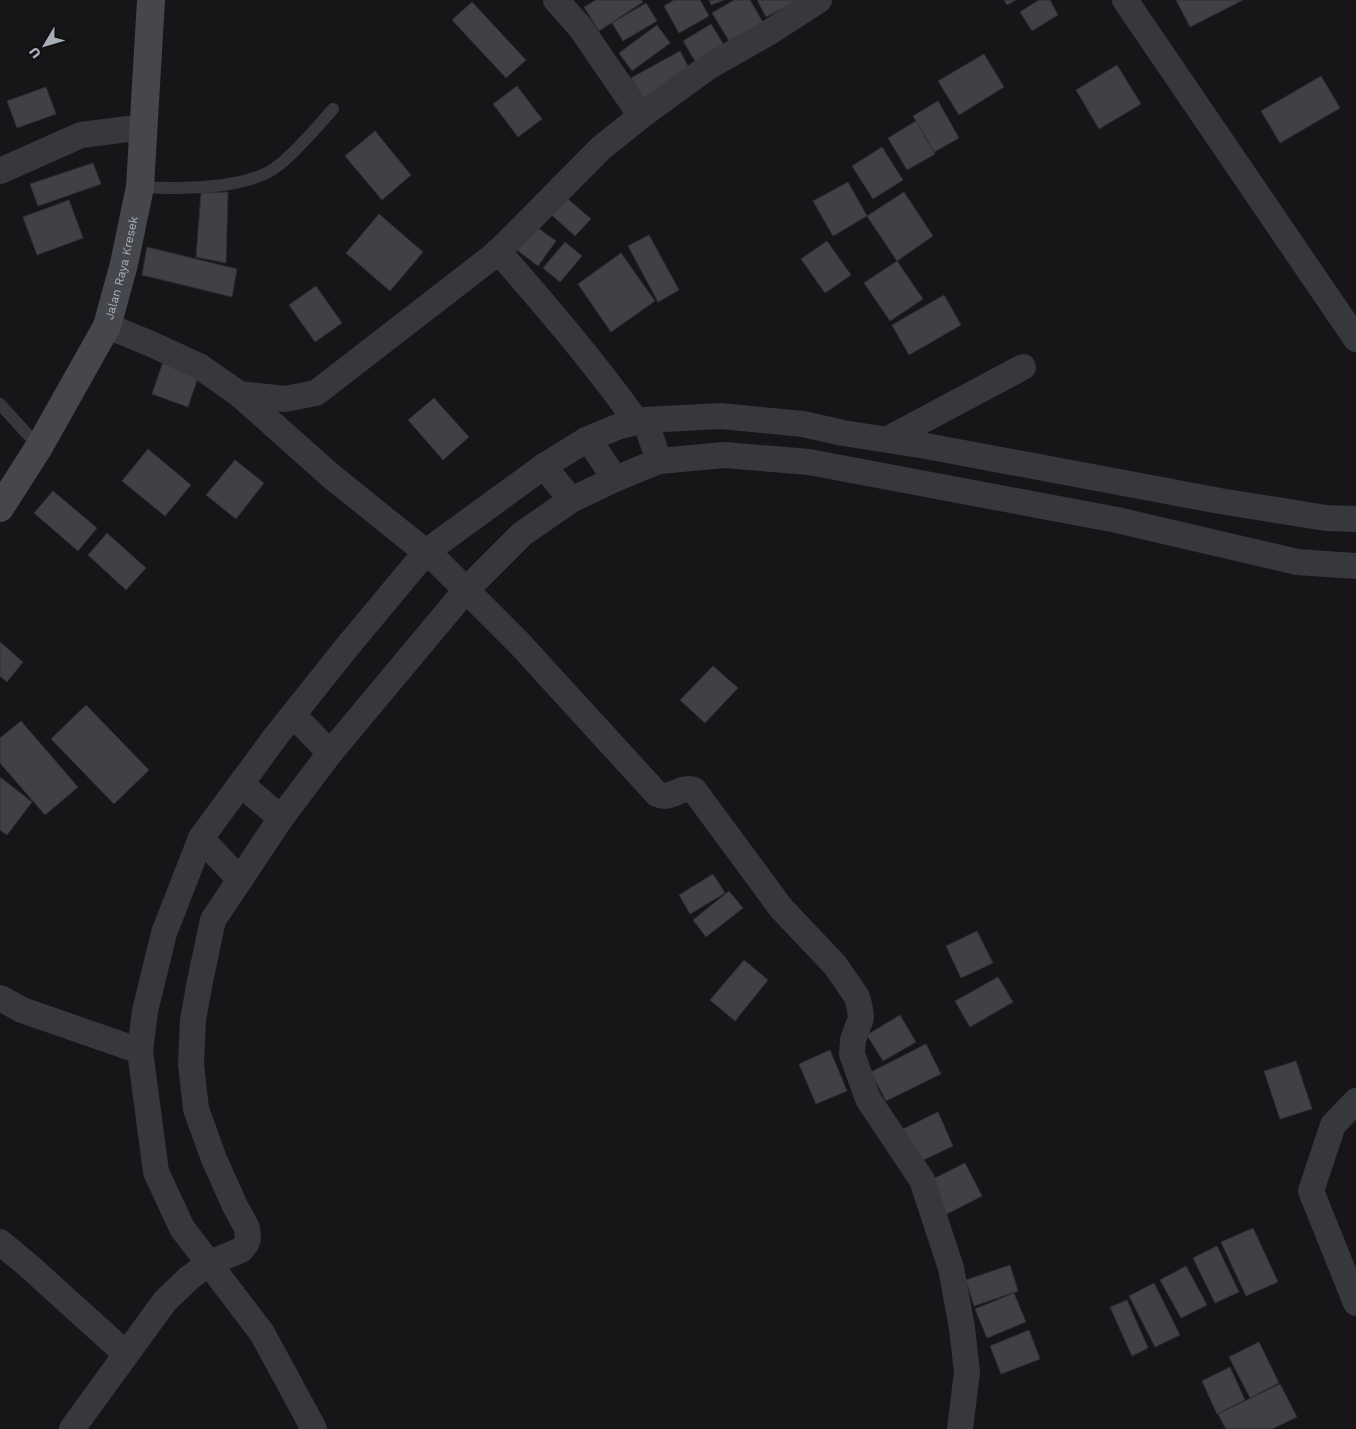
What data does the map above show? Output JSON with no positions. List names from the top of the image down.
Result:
{
  "streets": {
    "main road": ["Jalan Raya Kresek"]
  },
  "north": "bottom left"
}
